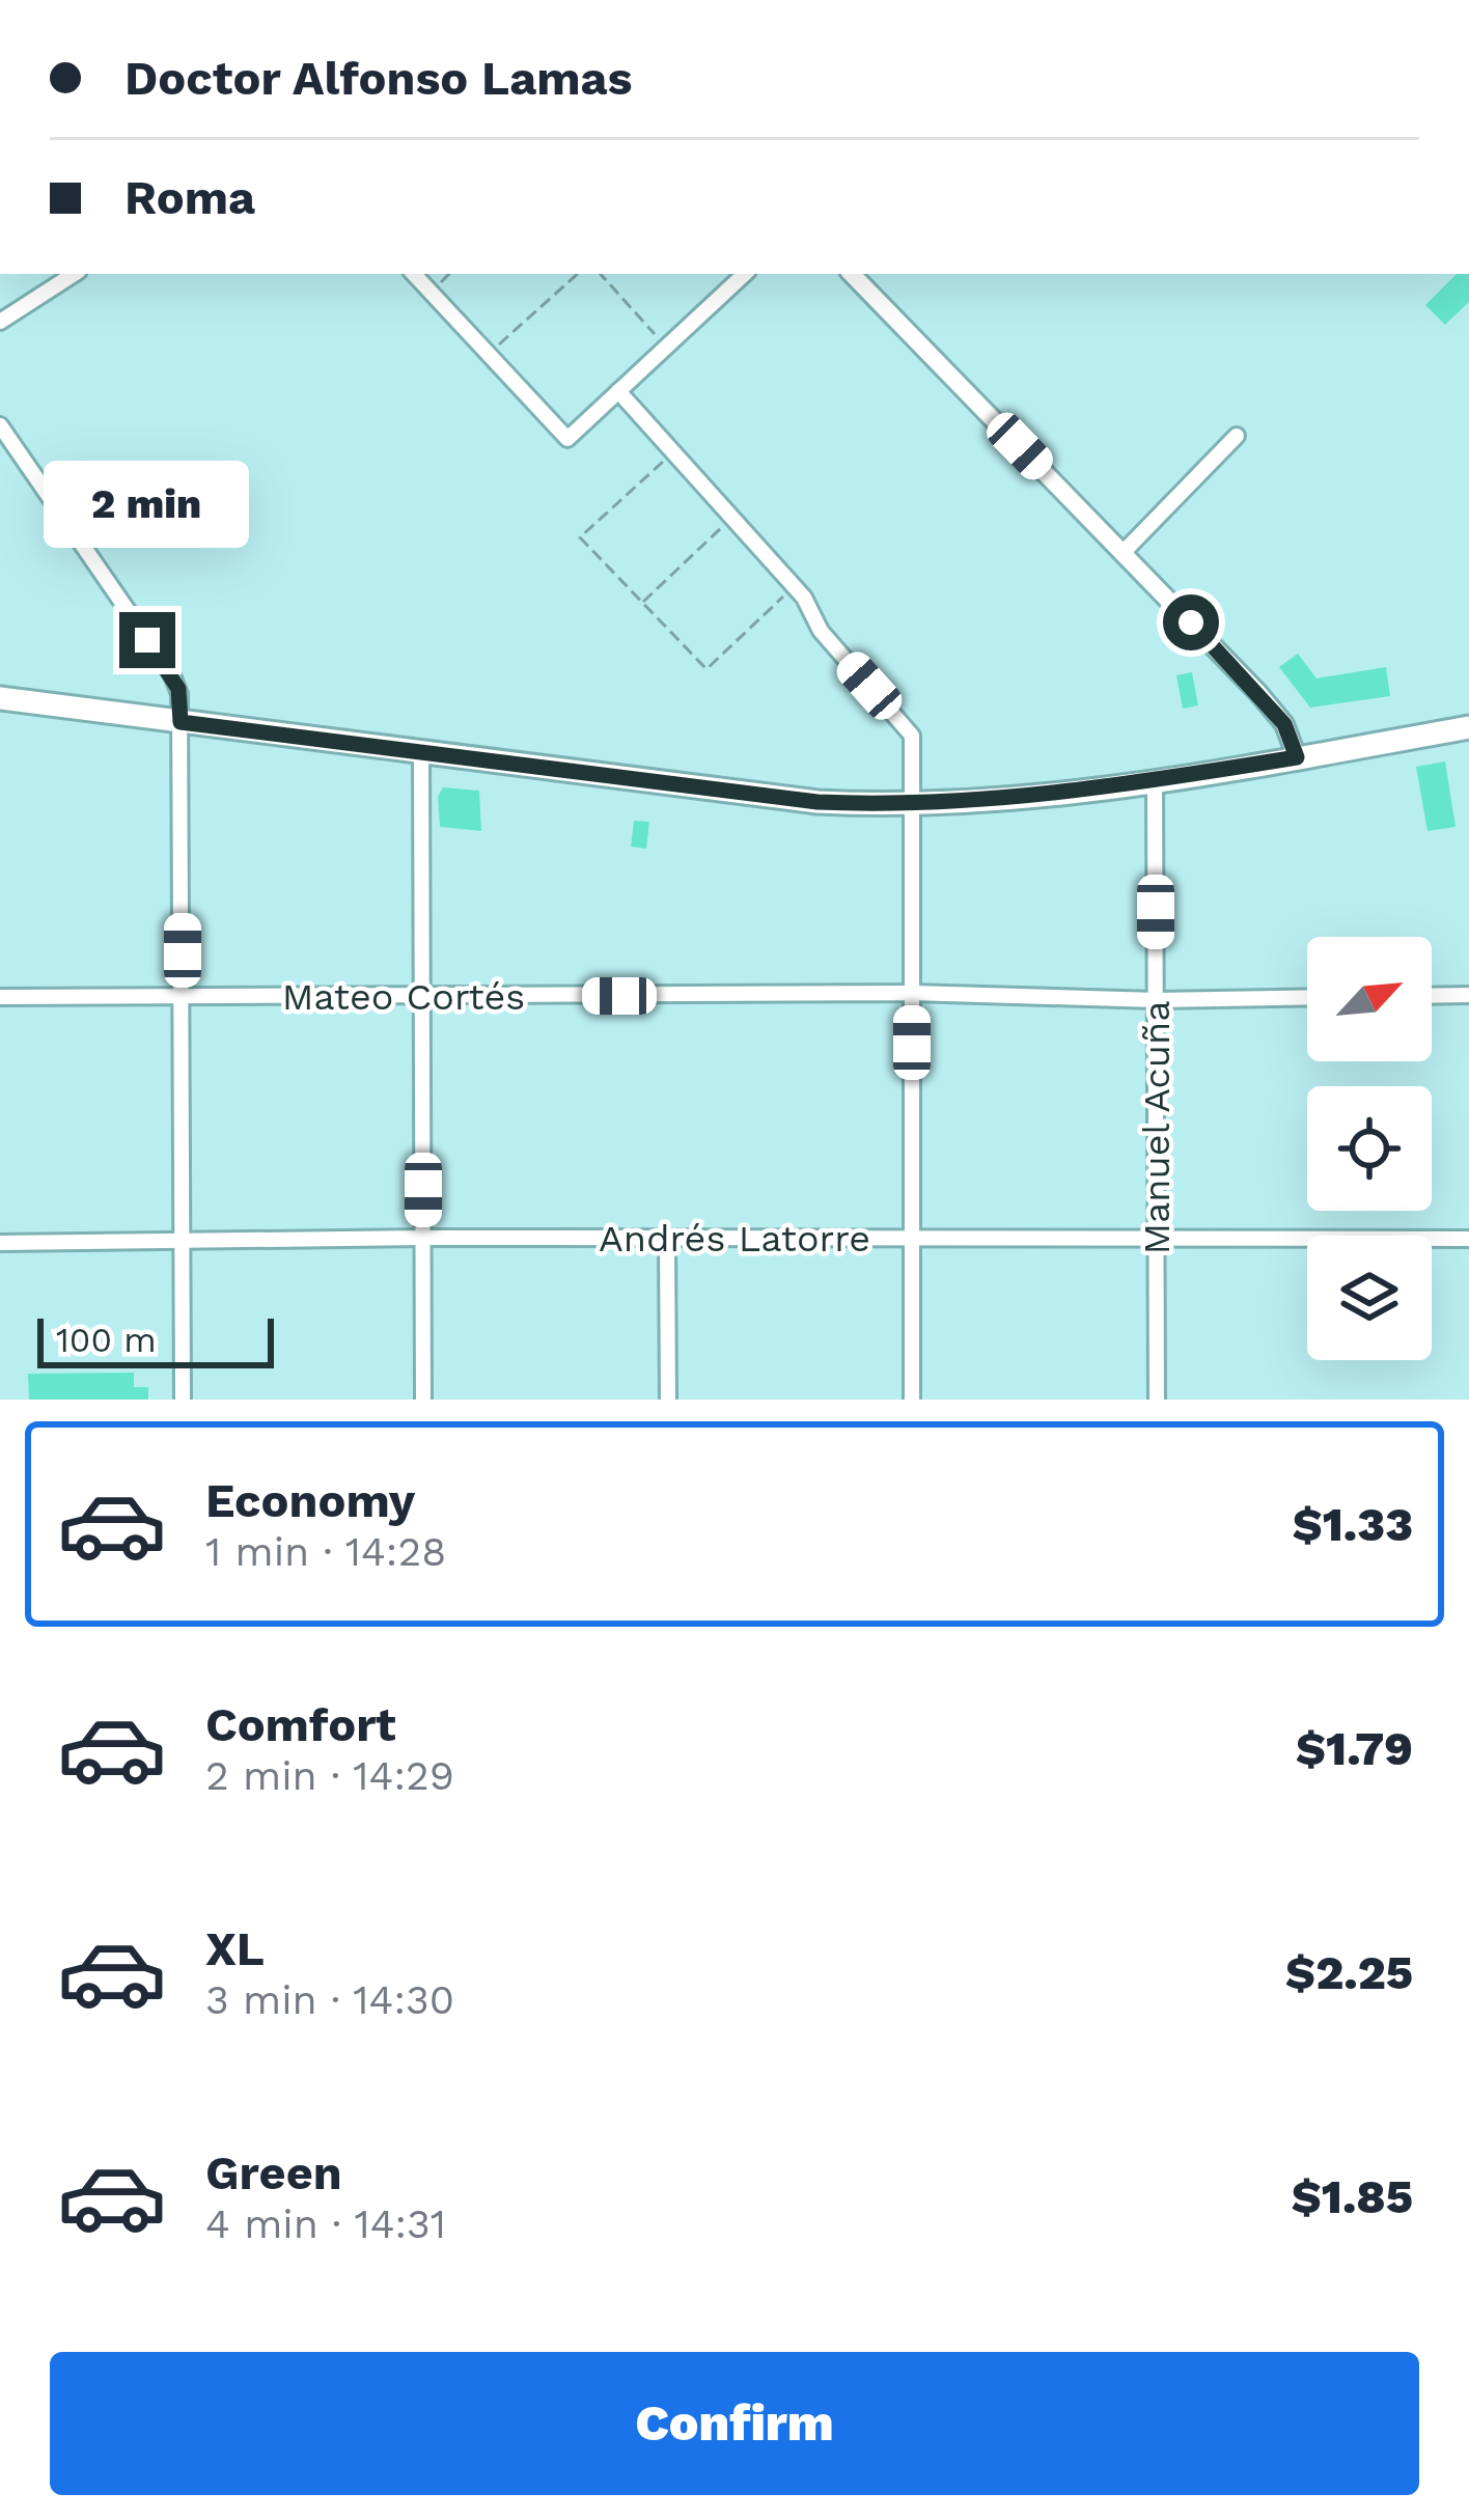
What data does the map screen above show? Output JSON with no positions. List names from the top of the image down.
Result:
{
  "streets": {
    "street": ["Mateo Cortés", "Manuel Acuña", "Andrés Latorre"]
  },
  "crossings": [
    ["Mateo Cortés", "Manuel Acuña"],
    ["Manuel Acuña", "Andrés Latorre"]
  ],
  "scale_bar": "100 m",
  "north": "top right",
  "page": {
    "banner": ["Doctor Alfonso Lamas", "Roma"],
    "bubble": "2 min",
    "scale": "100 m",
    "list": [
      {
        "name": "Economy",
        "note": "1 min · 14:28",
        "value": "$1.33"
      },
      {
        "name": "Comfort",
        "note": "2 min · 14:29",
        "value": "$1.79"
      },
      {
        "name": "XL",
        "note": "3 min · 14:30",
        "value": "$2.25"
      },
      {
        "name": "Green",
        "note": "4 min · 14:31",
        "value": "$1.85"
      }
    ],
    "buttons": "Confirm"
  }
}
